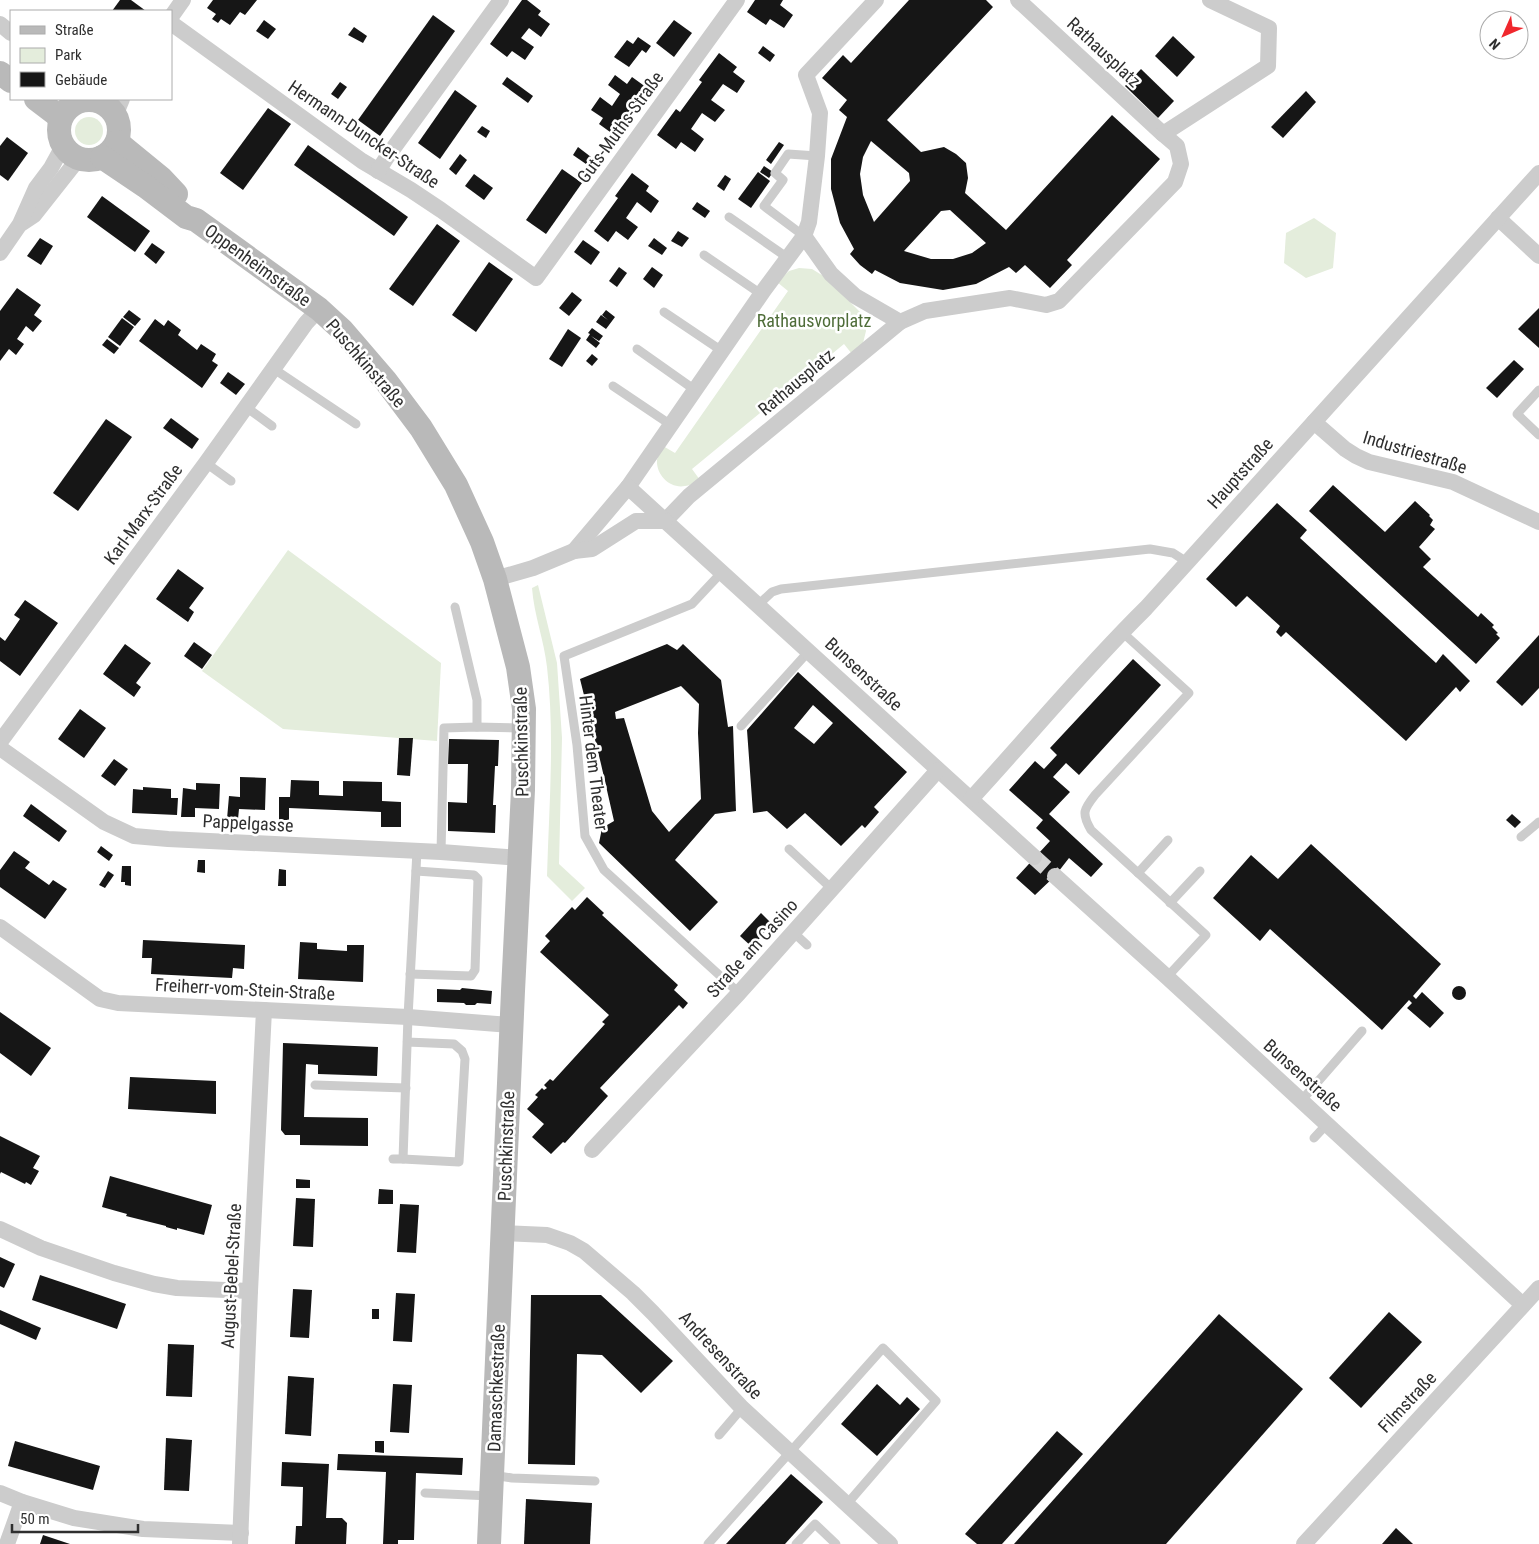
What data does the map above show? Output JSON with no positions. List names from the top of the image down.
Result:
{
  "streets": {
    "street": [
      "Rathausplatz",
      "Guts-Muths-Straße",
      "Hermann-Duncker-Straße",
      "Oppenheimstraße",
      "Puschkinstraße",
      "Industriestraße",
      "Hauptstraße",
      "Karl-Marx-Straße",
      "Bunsenstraße",
      "Pappelgasse",
      "Straße am Casino",
      "Freiherr-vom-Stein-Straße",
      "August-Bebel-Straße",
      "Andresenstraße",
      "Damaschkestraße",
      "Filmstraße"
    ],
    "lane": ["Hinter dem Theater"]
  },
  "crossings": [
    ["Rathausplatz", "Bunsenstraße"],
    ["Guts-Muths-Straße", "Hermann-Duncker-Straße"],
    ["Oppenheimstraße", "Puschkinstraße"],
    ["Oppenheimstraße", "Karl-Marx-Straße"],
    ["Puschkinstraße", "Karl-Marx-Straße"],
    ["Puschkinstraße", "Pappelgasse"],
    ["Puschkinstraße", "Freiherr-vom-Stein-Straße"],
    ["Puschkinstraße", "Andresenstraße"],
    ["Puschkinstraße", "Damaschkestraße"],
    ["Industriestraße", "Hauptstraße"],
    ["Hauptstraße", "Bunsenstraße"],
    ["Bunsenstraße", "Hinter dem Theater"],
    ["Bunsenstraße", "Straße am Casino"],
    ["Bunsenstraße", "Filmstraße"],
    ["Hinter dem Theater", "Straße am Casino"],
    ["Freiherr-vom-Stein-Straße", "August-Bebel-Straße"],
    ["Andresenstraße", "Damaschkestraße"]
  ],
  "parks": ["Rathausvorplatz"],
  "legend": ["Straße", "Park", "Gebäude"],
  "scale_bar": "50 m",
  "north": "bottom left"
}
